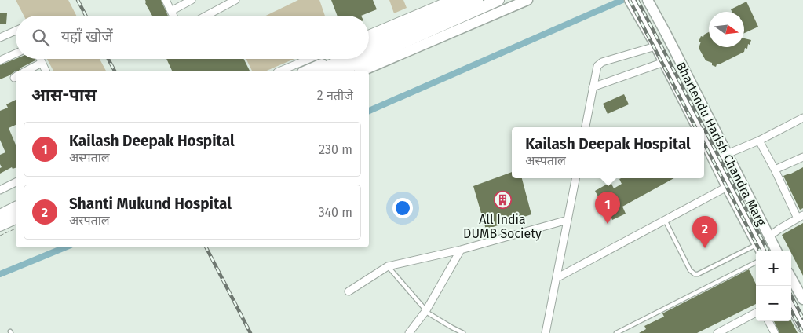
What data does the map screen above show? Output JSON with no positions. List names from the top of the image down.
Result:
{
  "streets": {
    "main road": ["Bhartendu Harish Chandra Marg"]
  },
  "places": {
    "building": ["All India DUMB Society"]
  },
  "north": "right",
  "page": {
    "search": "यहाँ खोजें",
    "heading": ["आस-पास", "2 नतीजे"],
    "list": [
      {
        "mark": "1",
        "name": "Kailash Deepak Hospital",
        "note": "अस्पताल",
        "value": "230 m"
      },
      {
        "mark": "2",
        "name": "Shanti Mukund Hospital",
        "note": "अस्पताल",
        "value": "340 m"
      }
    ],
    "popup": ["Kailash Deepak Hospital", "अस्पताल"],
    "pins": ["1", "2"],
    "map_buttons": ["+", "−"]
  }
}
